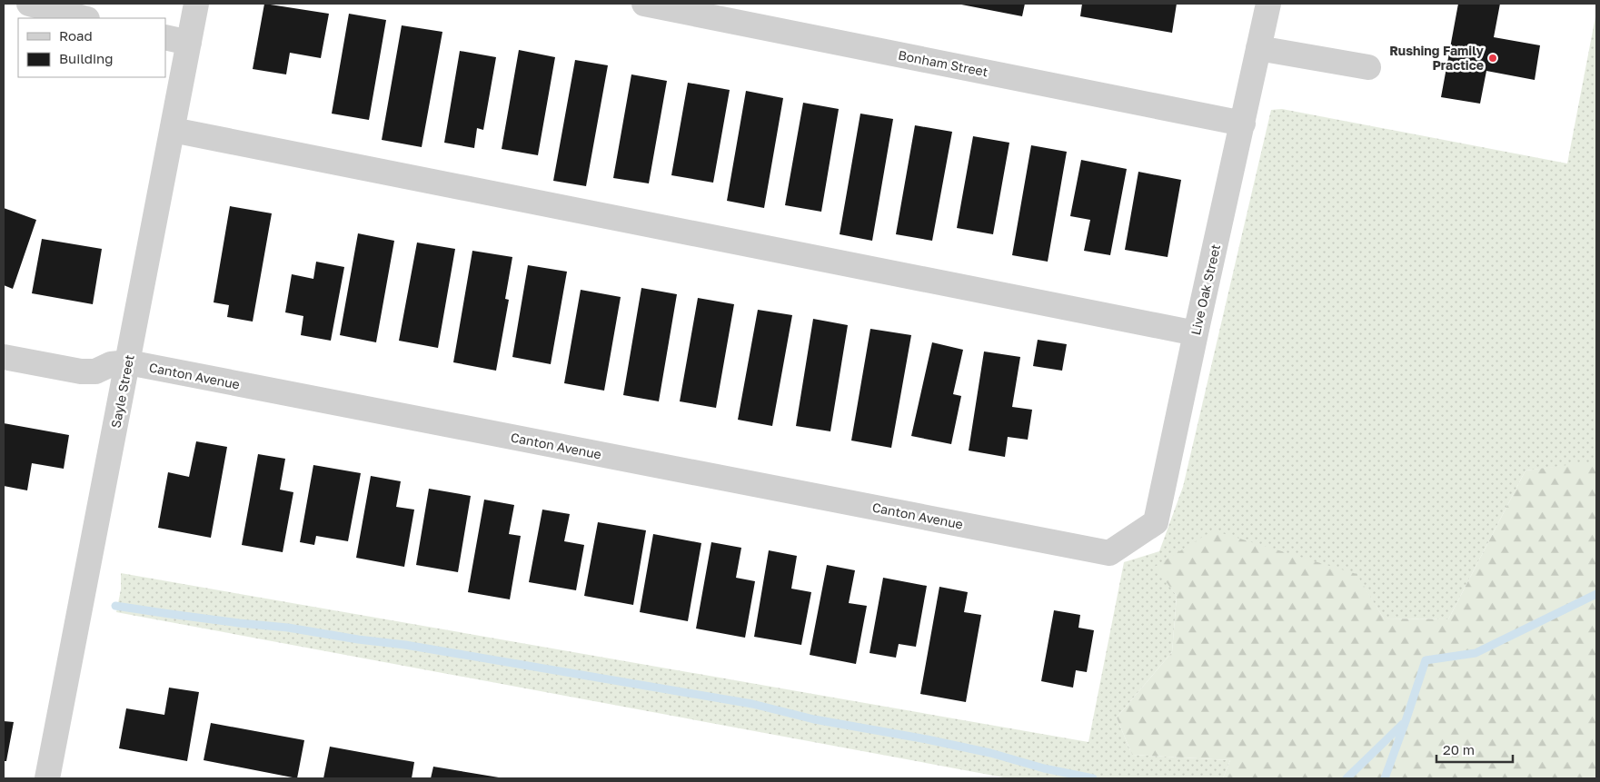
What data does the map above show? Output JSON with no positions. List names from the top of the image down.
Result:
{
  "streets": {
    "street": [
      "Bonham Street",
      "Live Oak Street",
      "Canton Avenue",
      "Sayle Street"
    ]
  },
  "crossings": [
    ["Bonham Street", "Live Oak Street"],
    ["Live Oak Street", "Canton Avenue"],
    ["Canton Avenue", "Sayle Street"]
  ],
  "places": ["Rushing Family Practice"],
  "legend": ["Road", "Building"],
  "scale_bar": "20 m"
}
